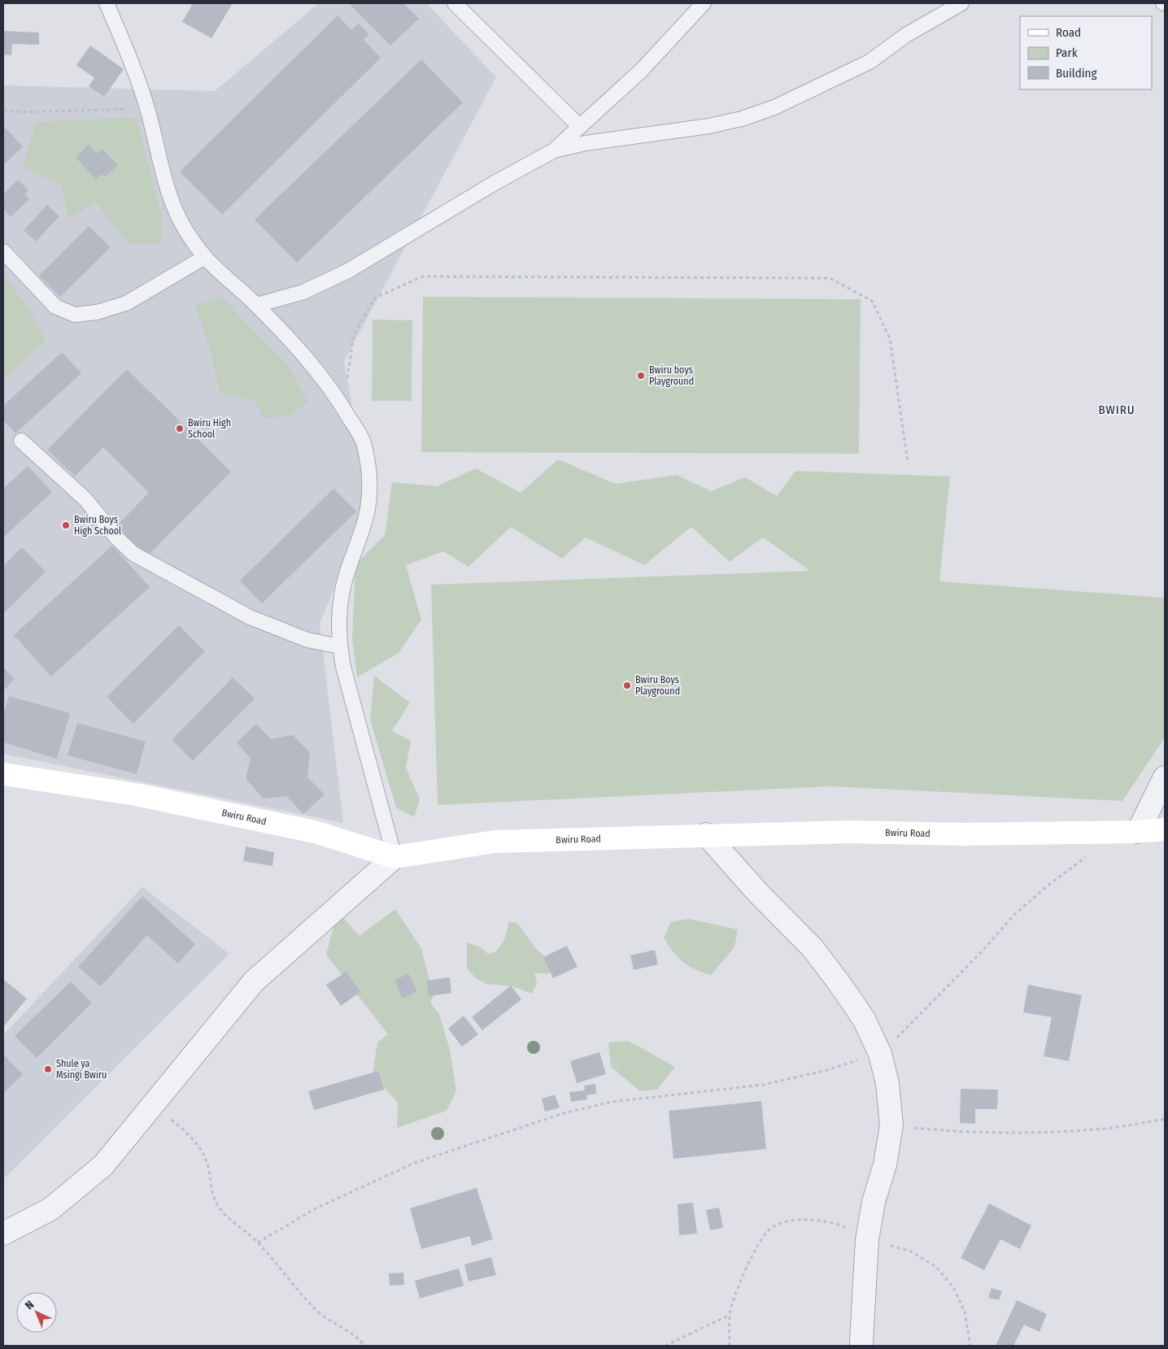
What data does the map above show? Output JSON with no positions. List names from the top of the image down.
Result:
{
  "streets": {
    "main road": ["Bwiru Road"]
  },
  "districts": ["BWIRU"],
  "places": [
    "Bwiru boys Playground",
    "Bwiru High School",
    "Bwiru Boys High School",
    "Bwiru Boys Playground",
    "Shule ya Msingi Bwiru"
  ],
  "legend": ["Road", "Park", "Building"],
  "north": "top left"
}
